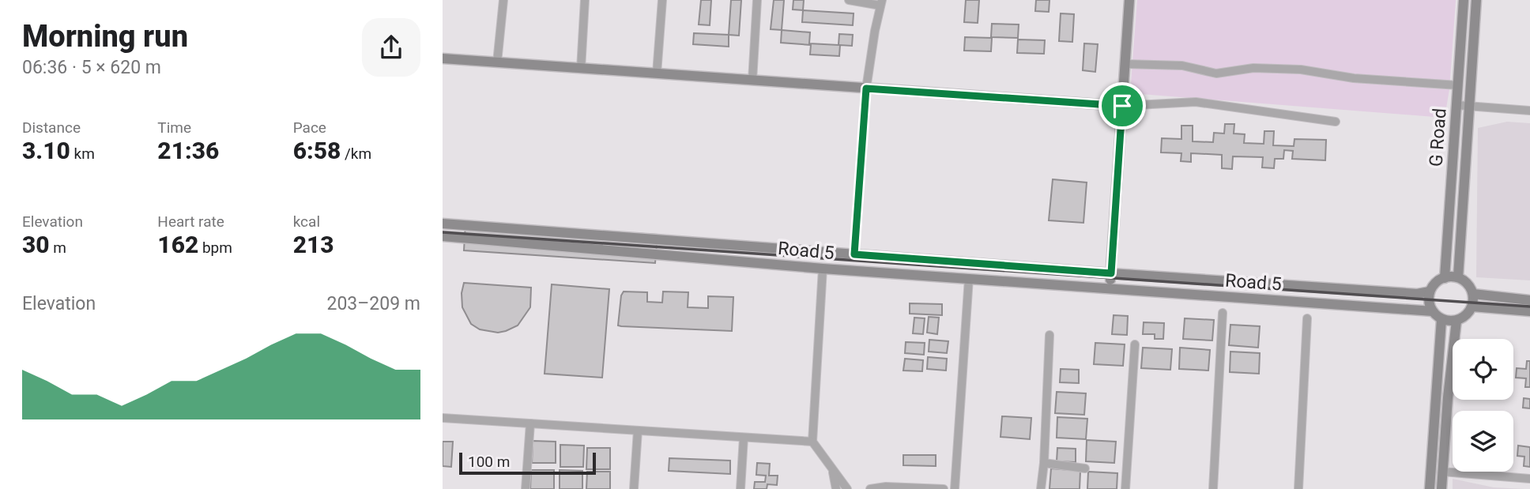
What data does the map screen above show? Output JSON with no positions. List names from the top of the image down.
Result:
{
  "streets": {
    "street": ["G Road", "Road 5"]
  },
  "crossings": [
    ["G Road", "Road 5"]
  ],
  "scale_bar": "100 m",
  "page": {
    "heading": ["Morning run", "06:36 · 5 × 620 m"],
    "stats": [
      ["Distance", "3.10 km"],
      ["Time", "21:36"],
      ["Pace", "6:58 /km"],
      ["Elevation", "30 m"],
      ["Heart rate", "162 bpm"],
      ["kcal", "213"]
    ],
    "chart": ["Elevation", "203–209 m"],
    "scale": "100 m"
  }
}
